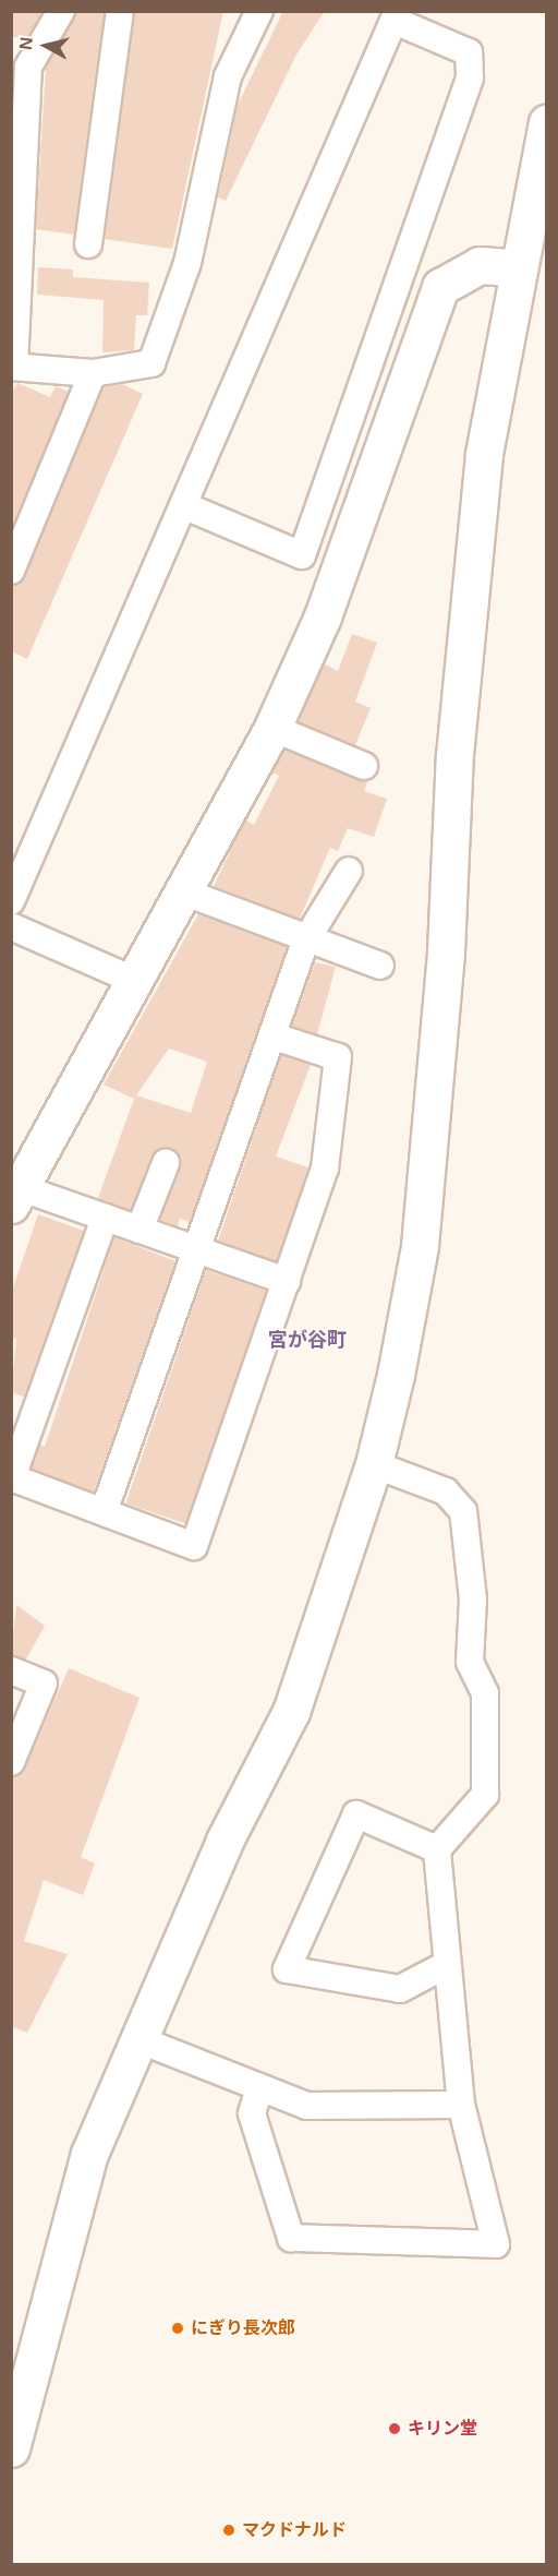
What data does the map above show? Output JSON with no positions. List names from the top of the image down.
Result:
{
  "districts": ["宮が谷町"],
  "places": ["にぎり長次郎", "キリン堂", "マクドナルド"],
  "north": "left"
}
